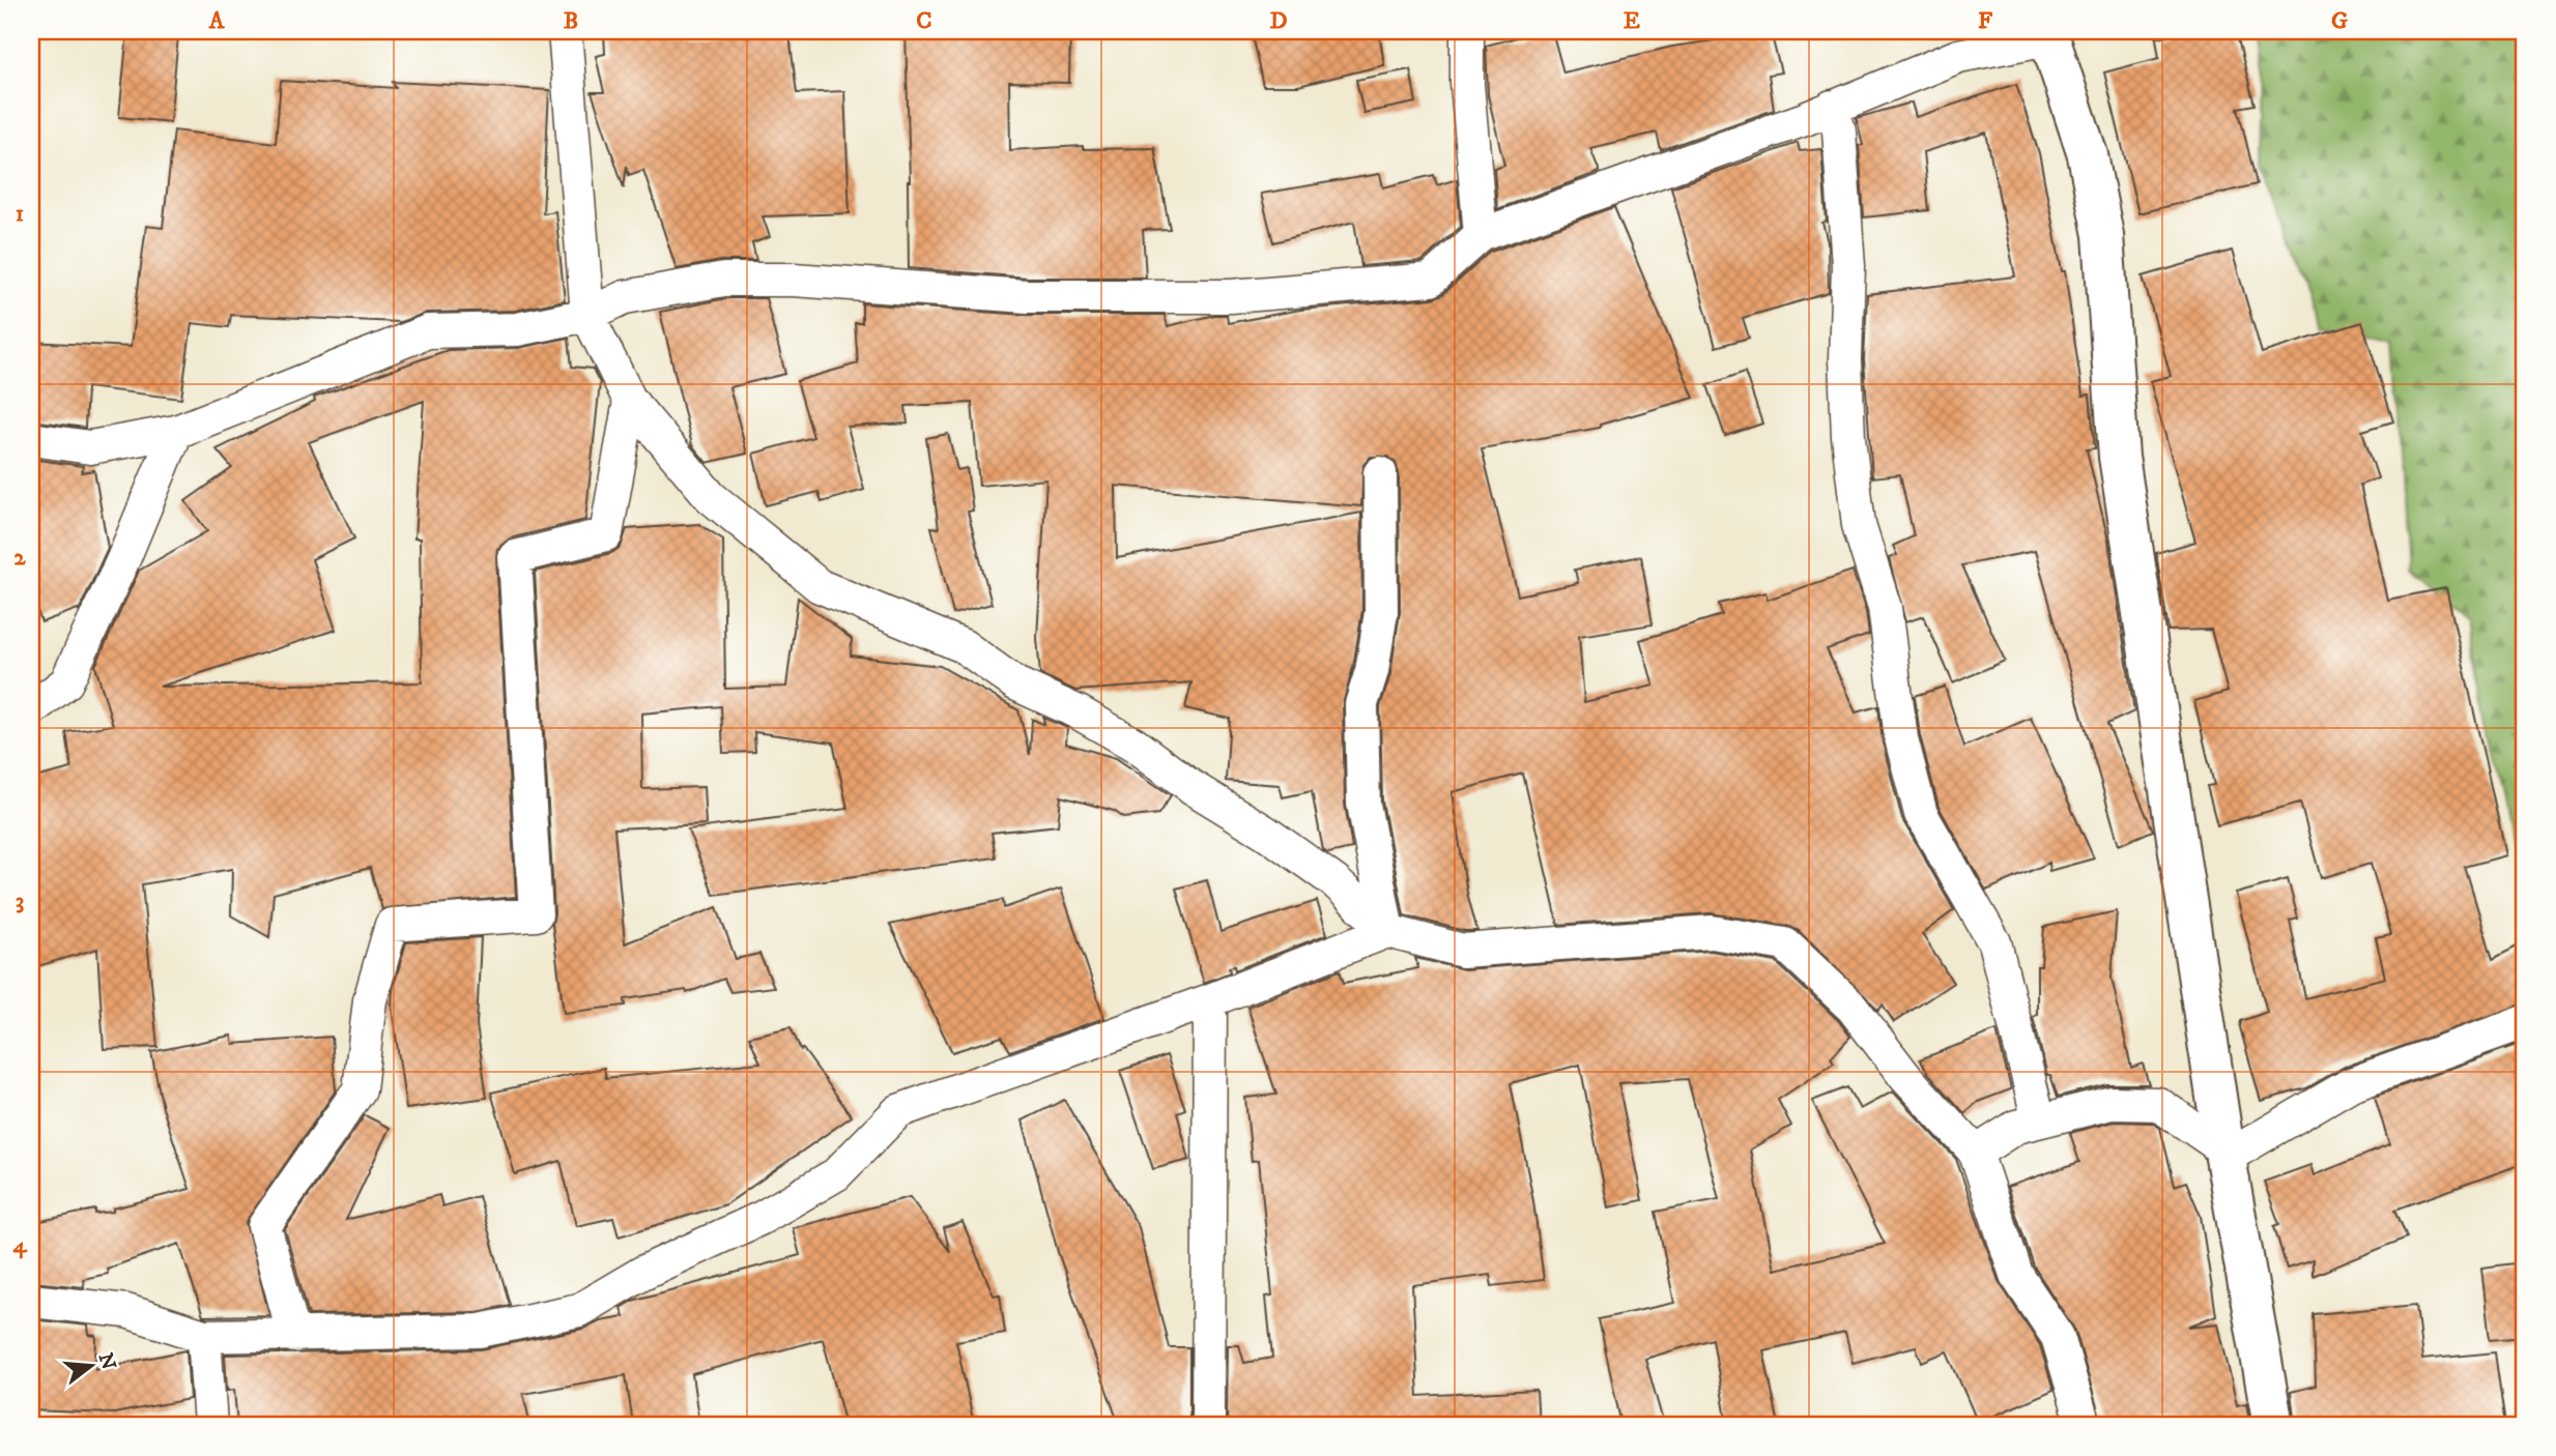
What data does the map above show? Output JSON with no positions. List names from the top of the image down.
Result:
{
  "north": "right",
  "grid": {
    "columns": [
      "A",
      "B",
      "C",
      "D",
      "E",
      "F",
      "G"
    ],
    "rows": [
      "1",
      "2",
      "3",
      "4"
    ]
  }
}
